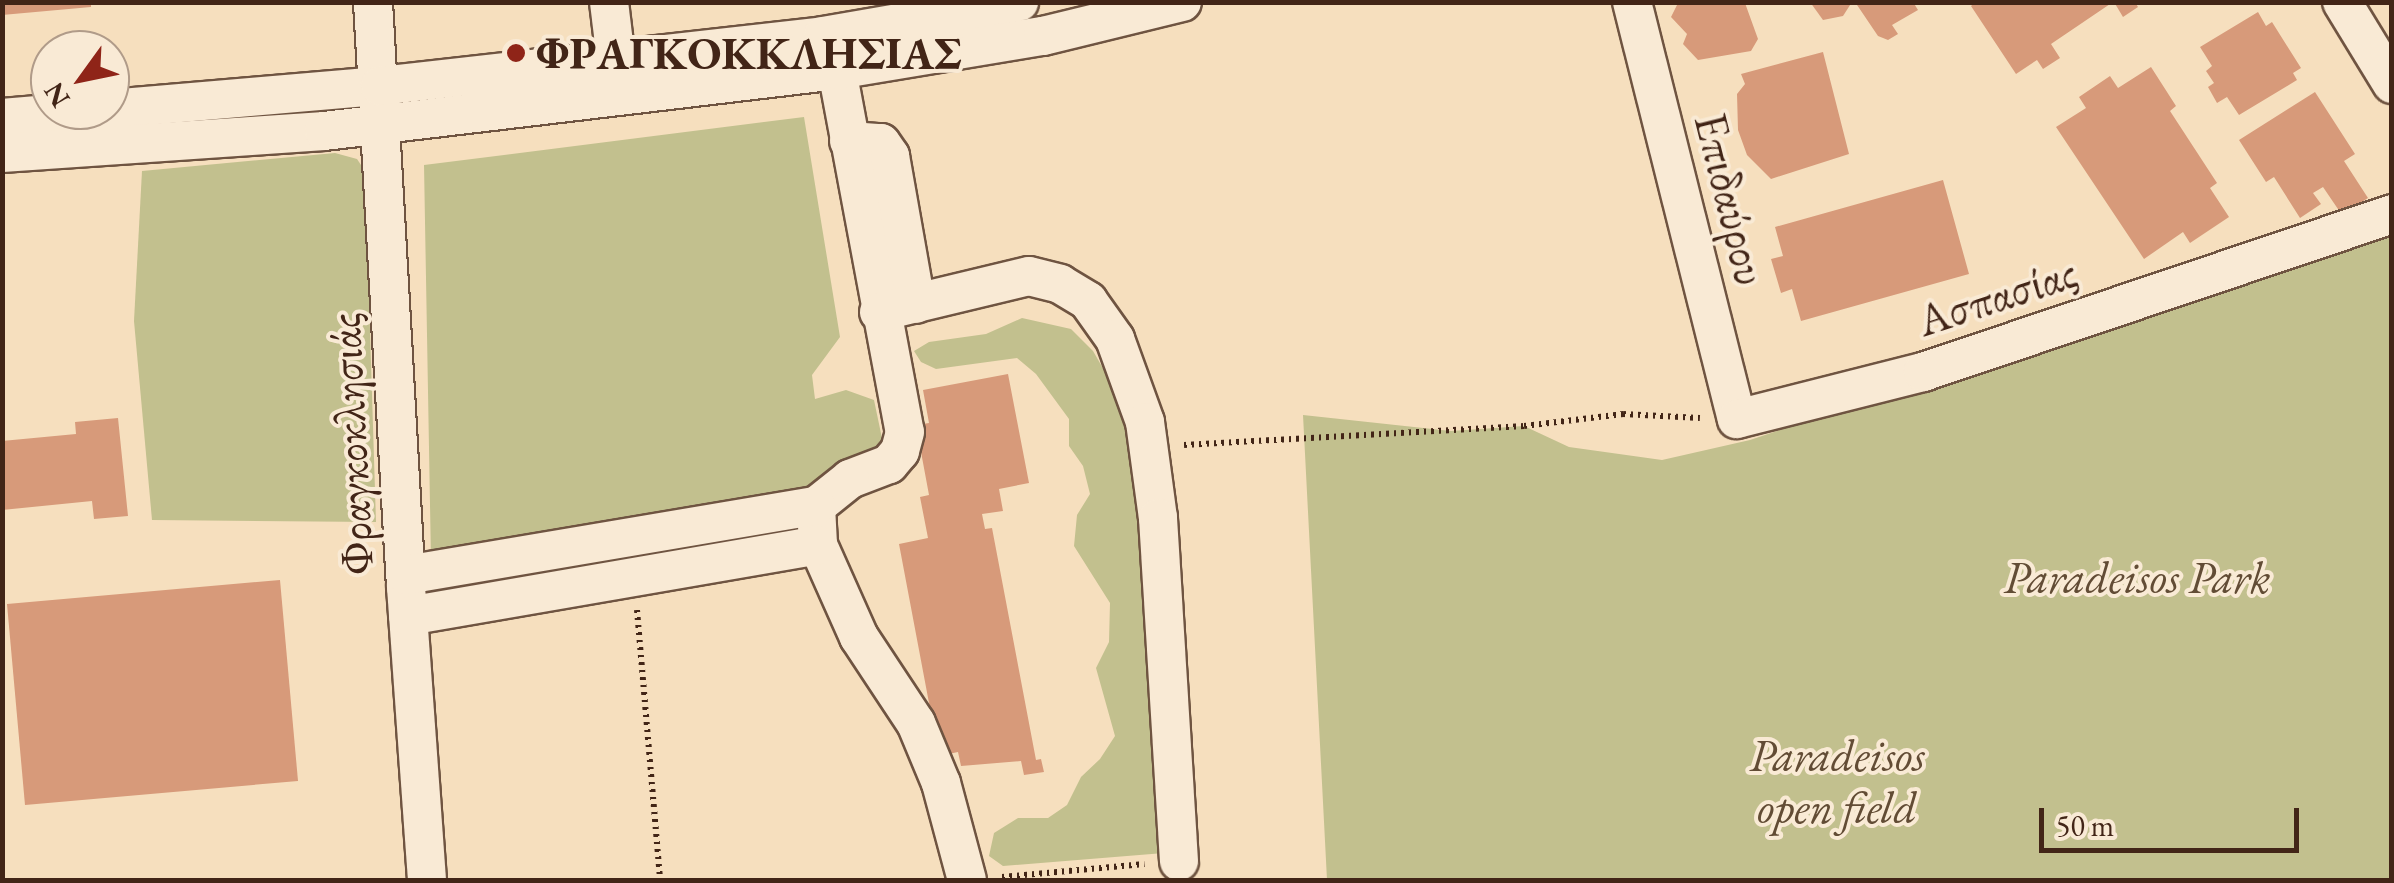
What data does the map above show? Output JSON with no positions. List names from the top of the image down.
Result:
{
  "streets": {
    "street": ["Επιδαύρου", "Ασπασίας", "Φραγκοκλησιάς"]
  },
  "crossings": [
    ["Επιδαύρου", "Ασπασίας"]
  ],
  "parks": ["Paradeisos Park", "Paradeisos open field"],
  "places": ["ΦΡΑΓΚΟΚΚΛΗΣΙΑΣ"],
  "scale_bar": "50 m",
  "north": "bottom left"
}
